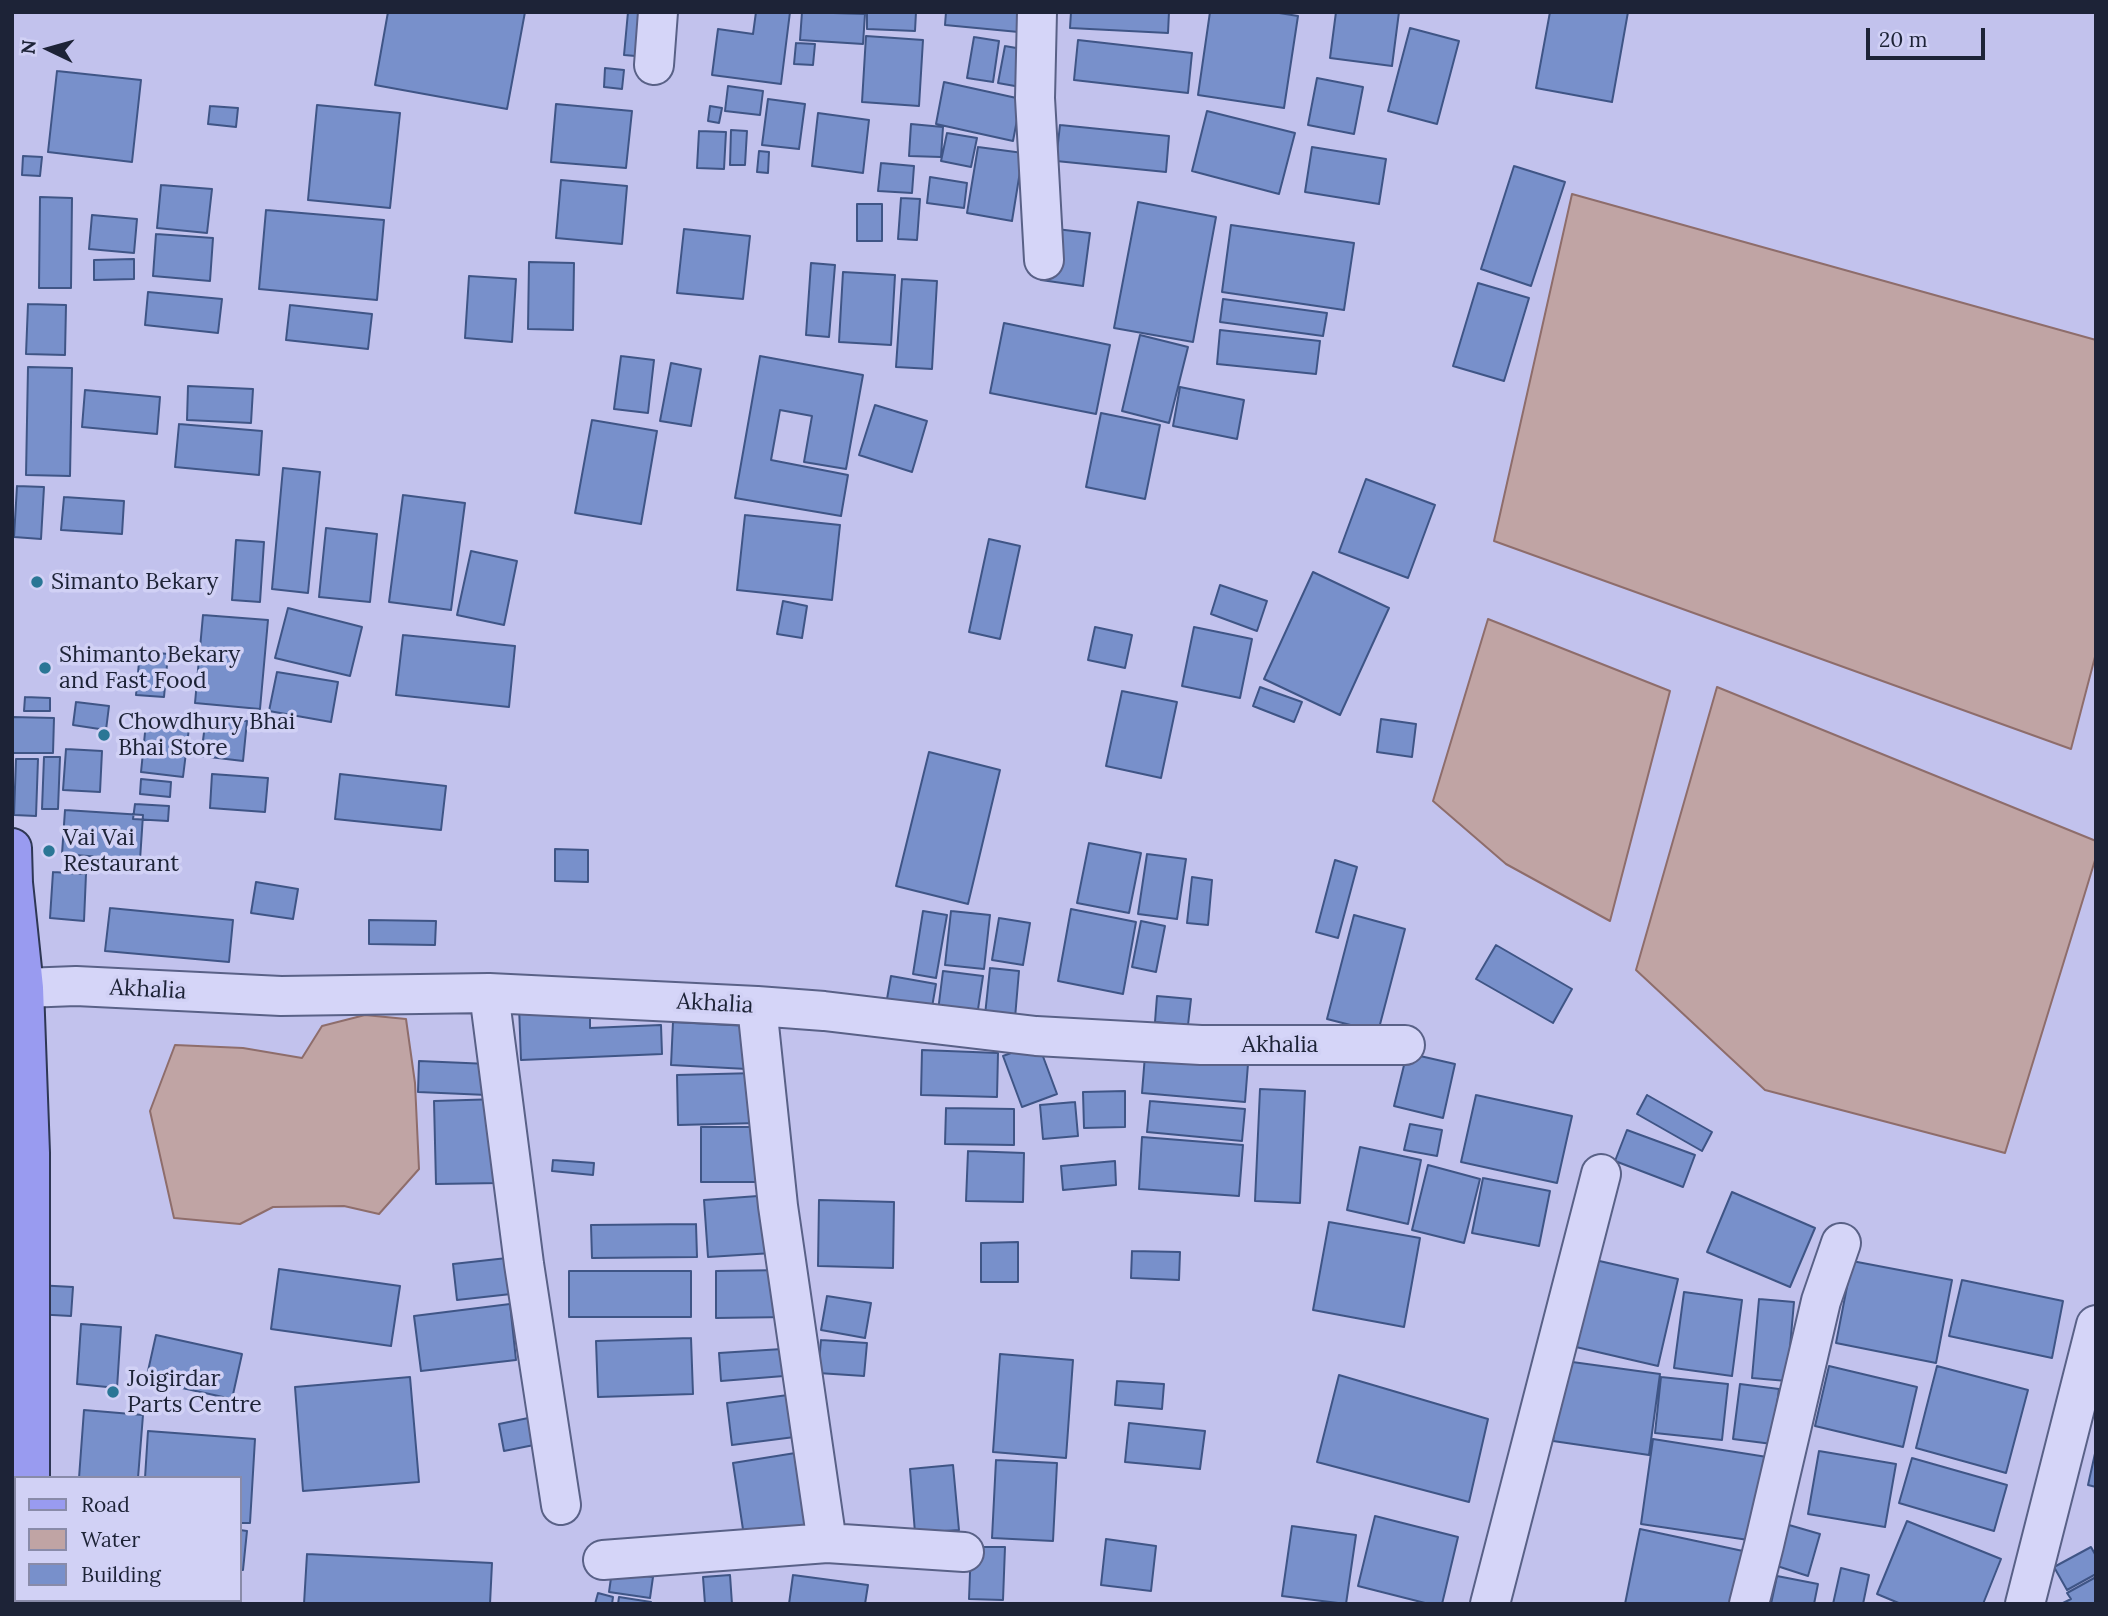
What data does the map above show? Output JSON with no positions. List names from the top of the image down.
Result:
{
  "streets": {
    "street": ["Akhalia"]
  },
  "places": [
    "Simanto Bekary",
    "Shimanto Bekary and Fast Food",
    "Chowdhury Bhai Bhai Store",
    "Vai Vai Restaurant",
    "Joigirdar Parts Centre"
  ],
  "legend": ["Road", "Water", "Building"],
  "scale_bar": "20 m",
  "north": "left"
}
